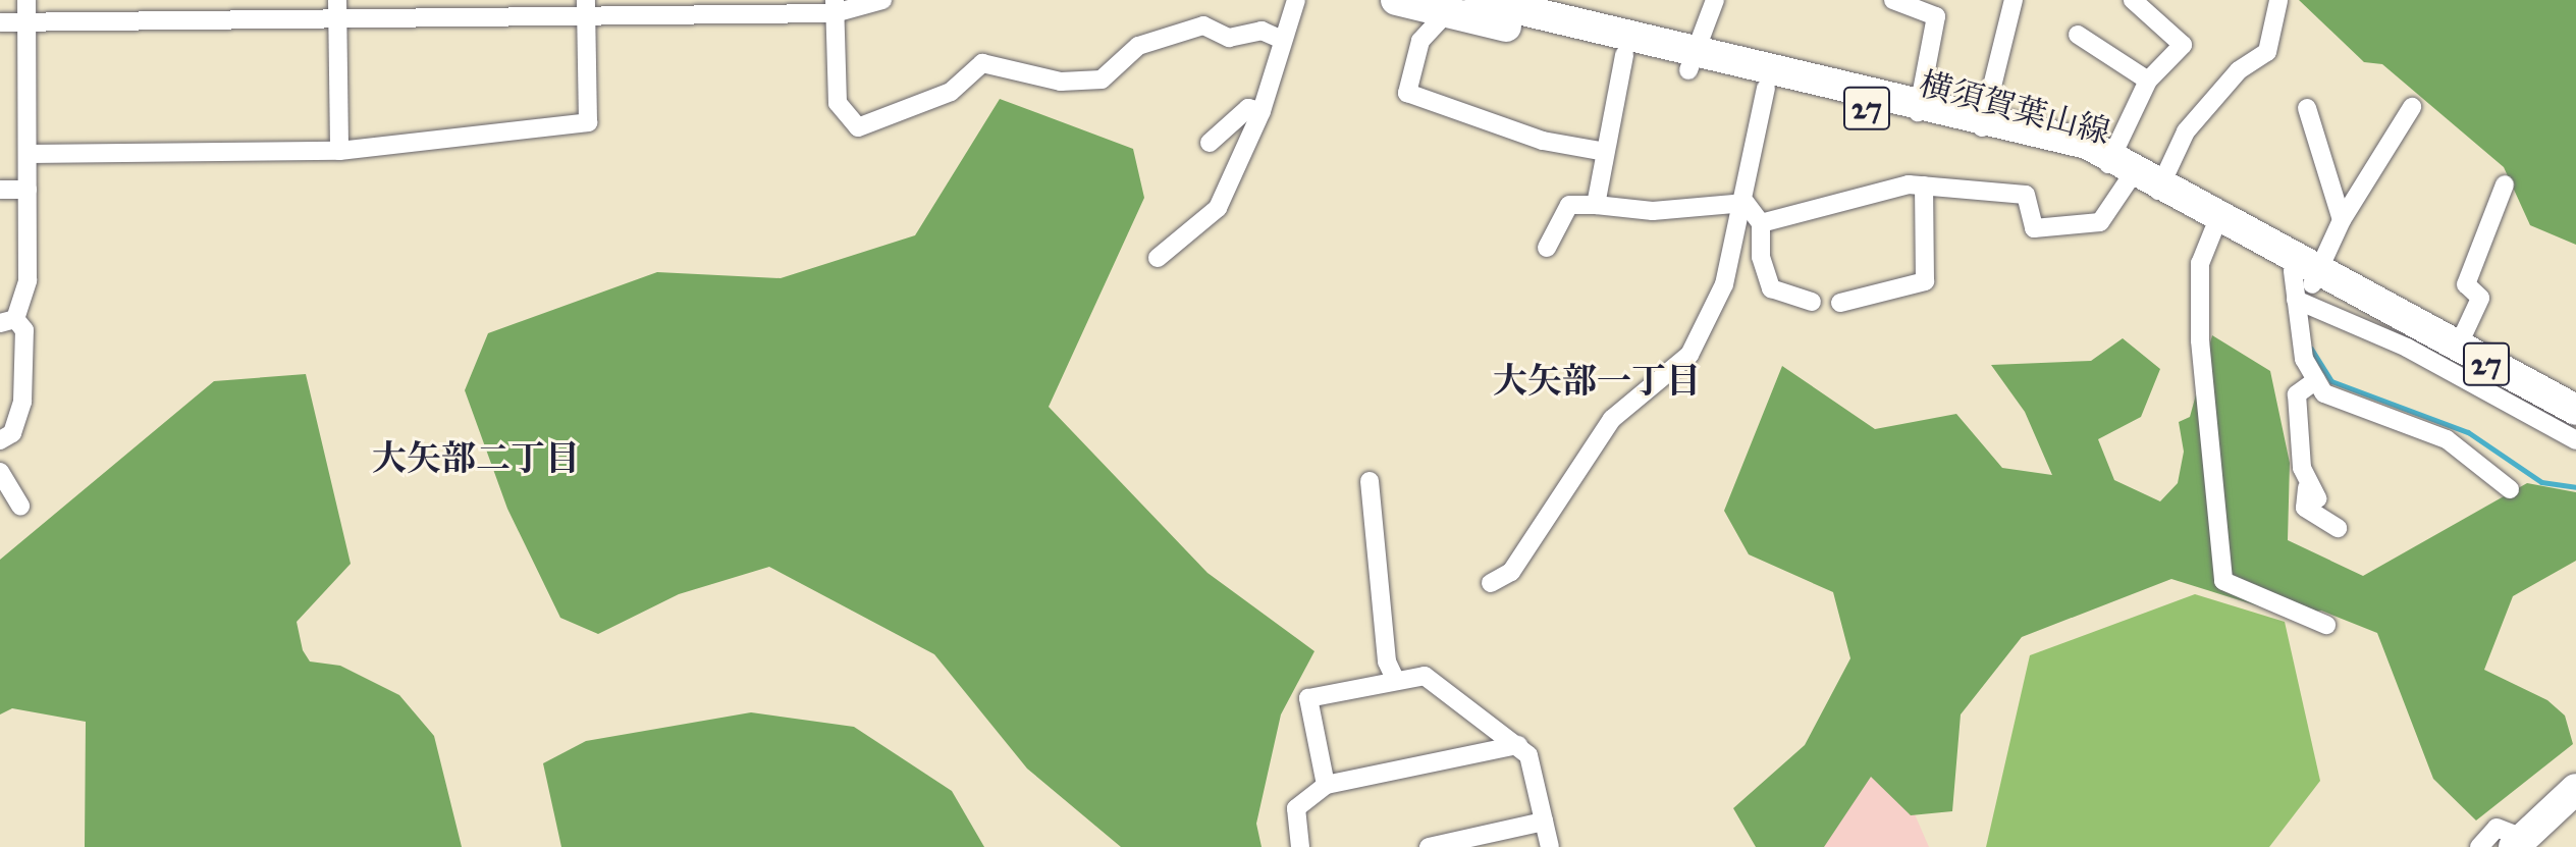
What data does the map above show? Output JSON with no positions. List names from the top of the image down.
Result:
{
  "streets": {
    "main road": ["27", "横須賀葉山線"]
  },
  "districts": ["大矢部一丁目", "大矢部二丁目"]
}
